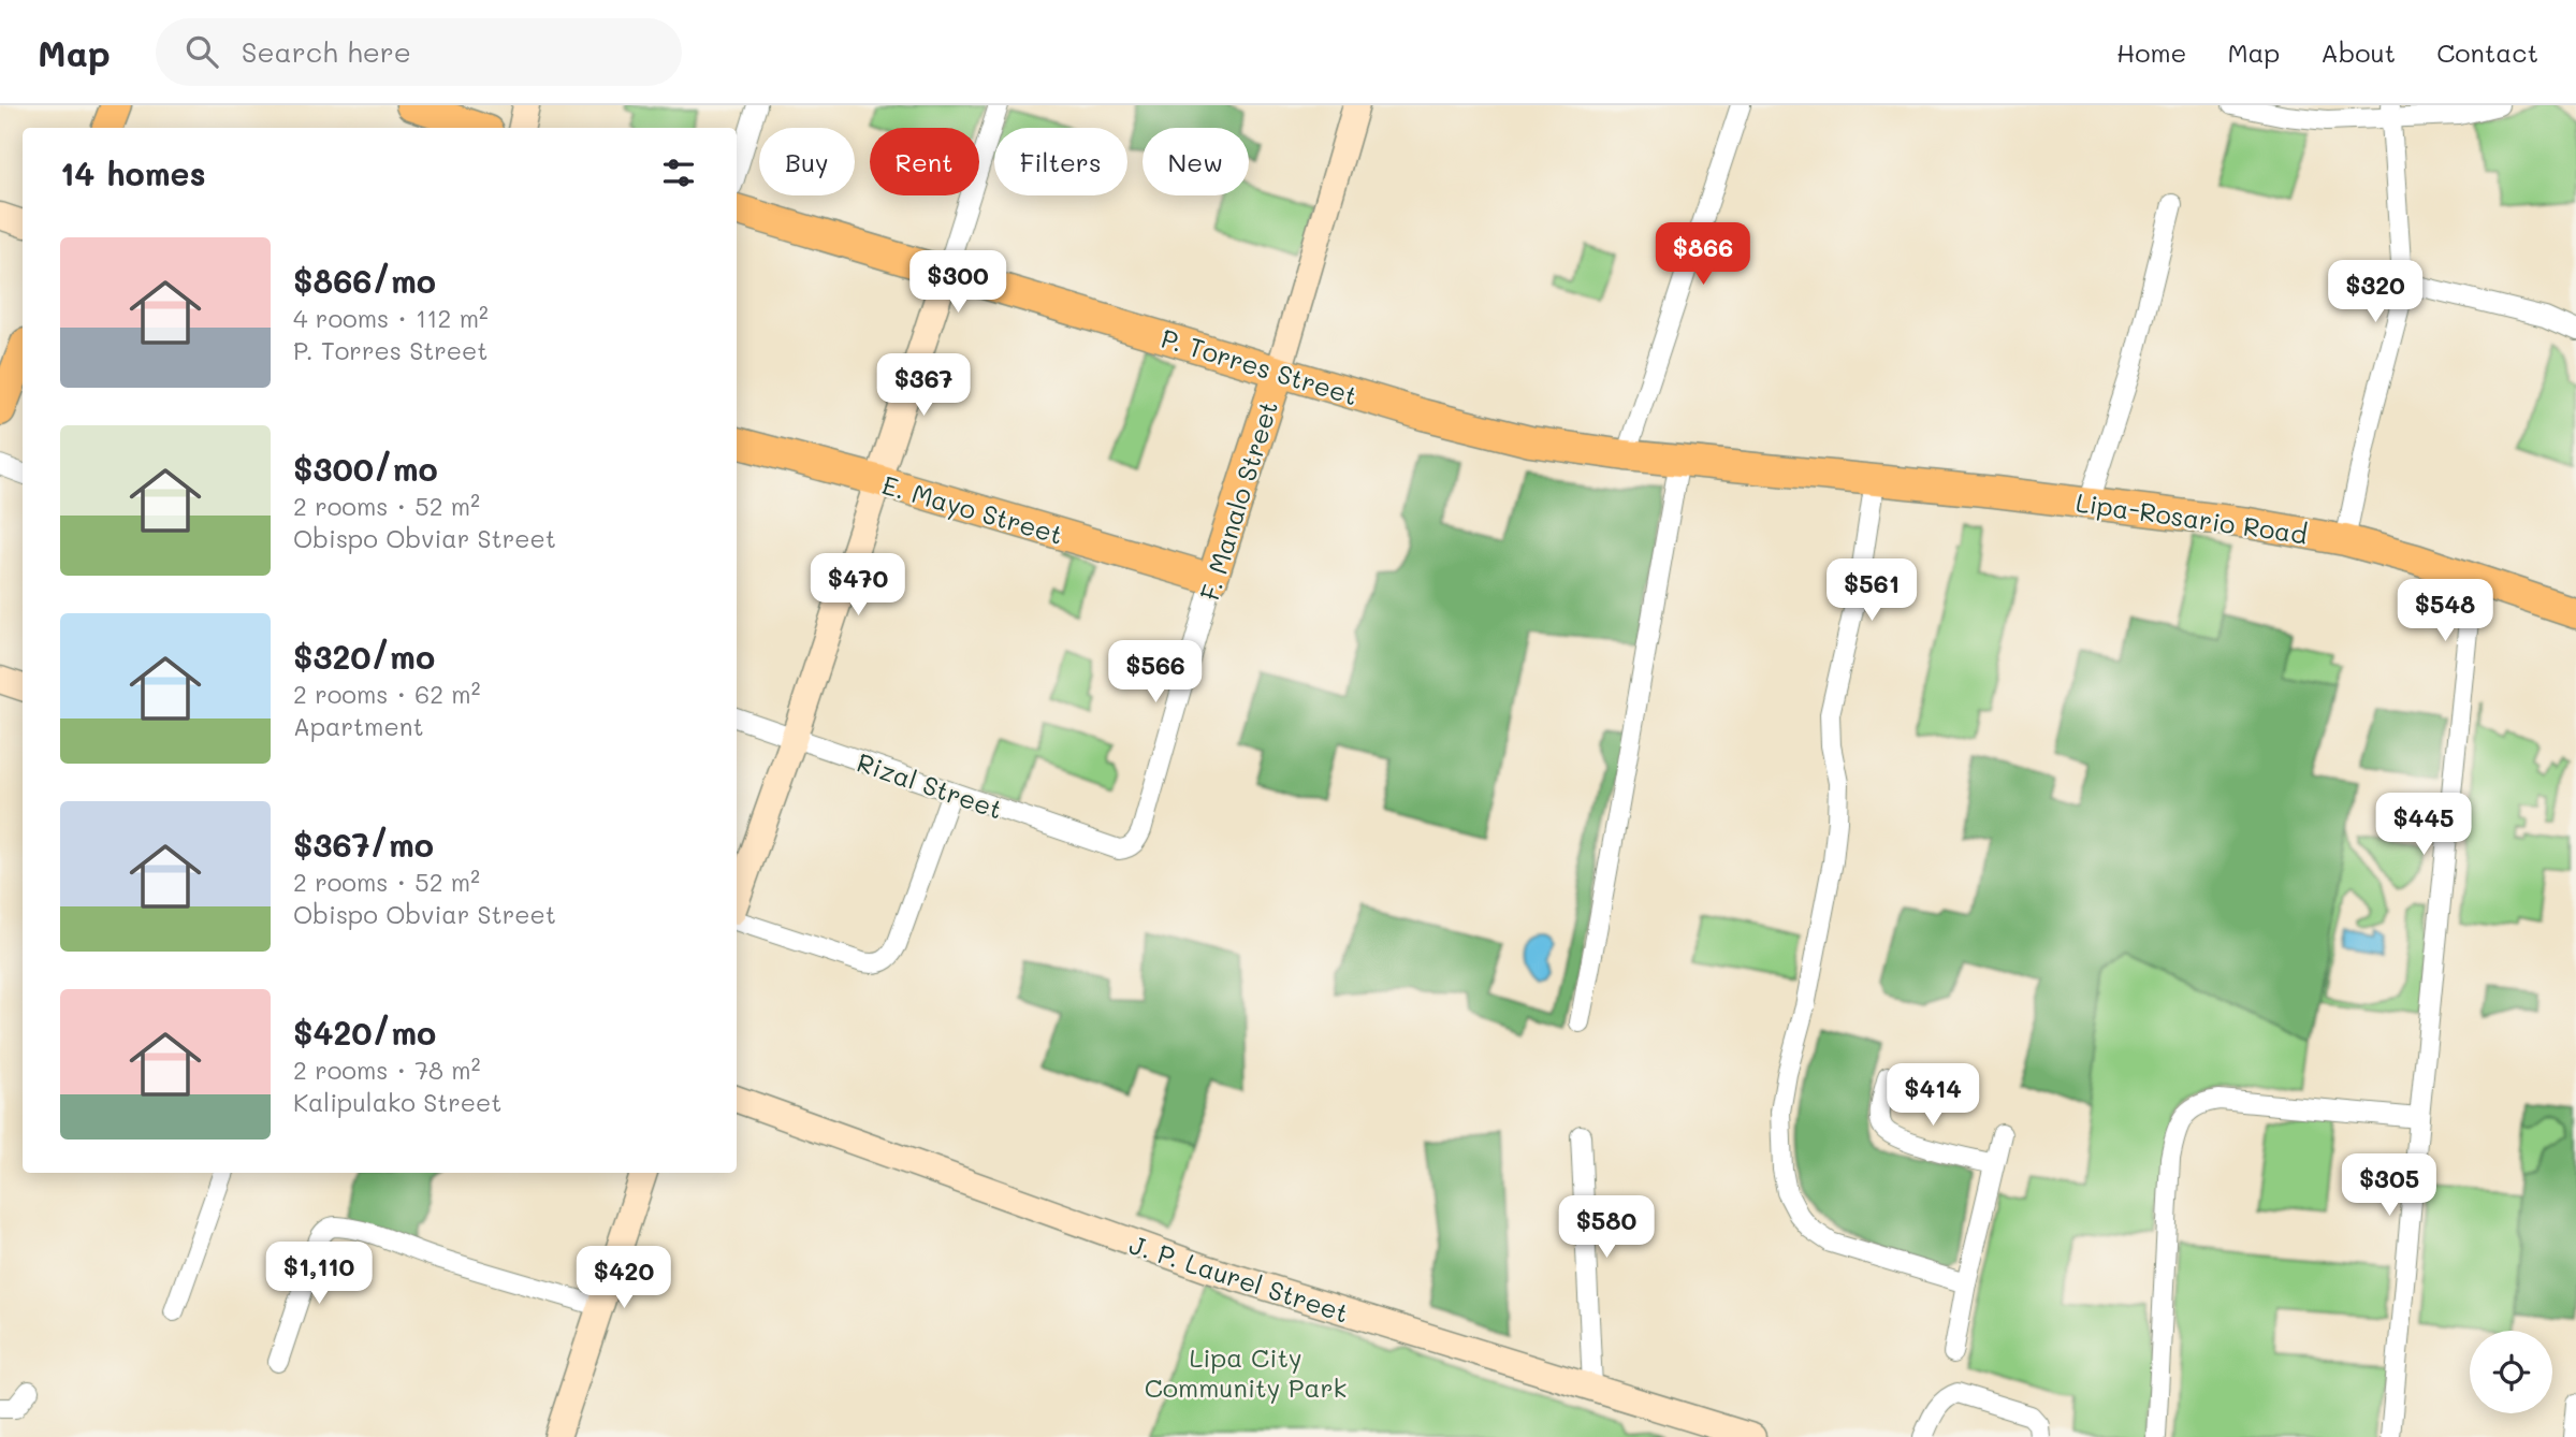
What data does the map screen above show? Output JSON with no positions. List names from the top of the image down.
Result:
{
  "streets": {
    "main road": [
      "P. Torres Street",
      "F. Manalo Street",
      "E. Mayo Street",
      "Lipa-Rosario Road"
    ],
    "street": ["Rizal Street", "J. P. Laurel Street"]
  },
  "crossings": [
    ["P. Torres Street", "F. Manalo Street"],
    ["P. Torres Street", "Lipa-Rosario Road"],
    ["F. Manalo Street", "E. Mayo Street"],
    ["F. Manalo Street", "Rizal Street"]
  ],
  "parks": ["Lipa City Community Park"],
  "page": {
    "header": "Map",
    "search": "Search here",
    "nav": [
      "Home",
      "Map",
      "About",
      "Contact"
    ],
    "chip": [
      "Buy",
      "Rent",
      "Filters",
      "New"
    ],
    "heading": "14 homes",
    "list": [
      {
        "name": "$866/mo",
        "note": "4 rooms · 112 m² · P. Torres Street"
      },
      {
        "name": "$300/mo",
        "note": "2 rooms · 52 m² · Obispo Obviar Street"
      },
      {
        "name": "$320/mo",
        "note": "2 rooms · 62 m² · Apartment"
      },
      {
        "name": "$367/mo",
        "note": "2 rooms · 52 m² · Obispo Obviar Street"
      },
      {
        "name": "$420/mo",
        "note": "2 rooms · 78 m² · Kalipulako Street"
      }
    ],
    "price": [
      "$866",
      "$300",
      "$320",
      "$367",
      "$470",
      "$561",
      "$548",
      "$566",
      "$445",
      "$414",
      "$305",
      "$580",
      "$1,110",
      "$420"
    ]
  }
}
